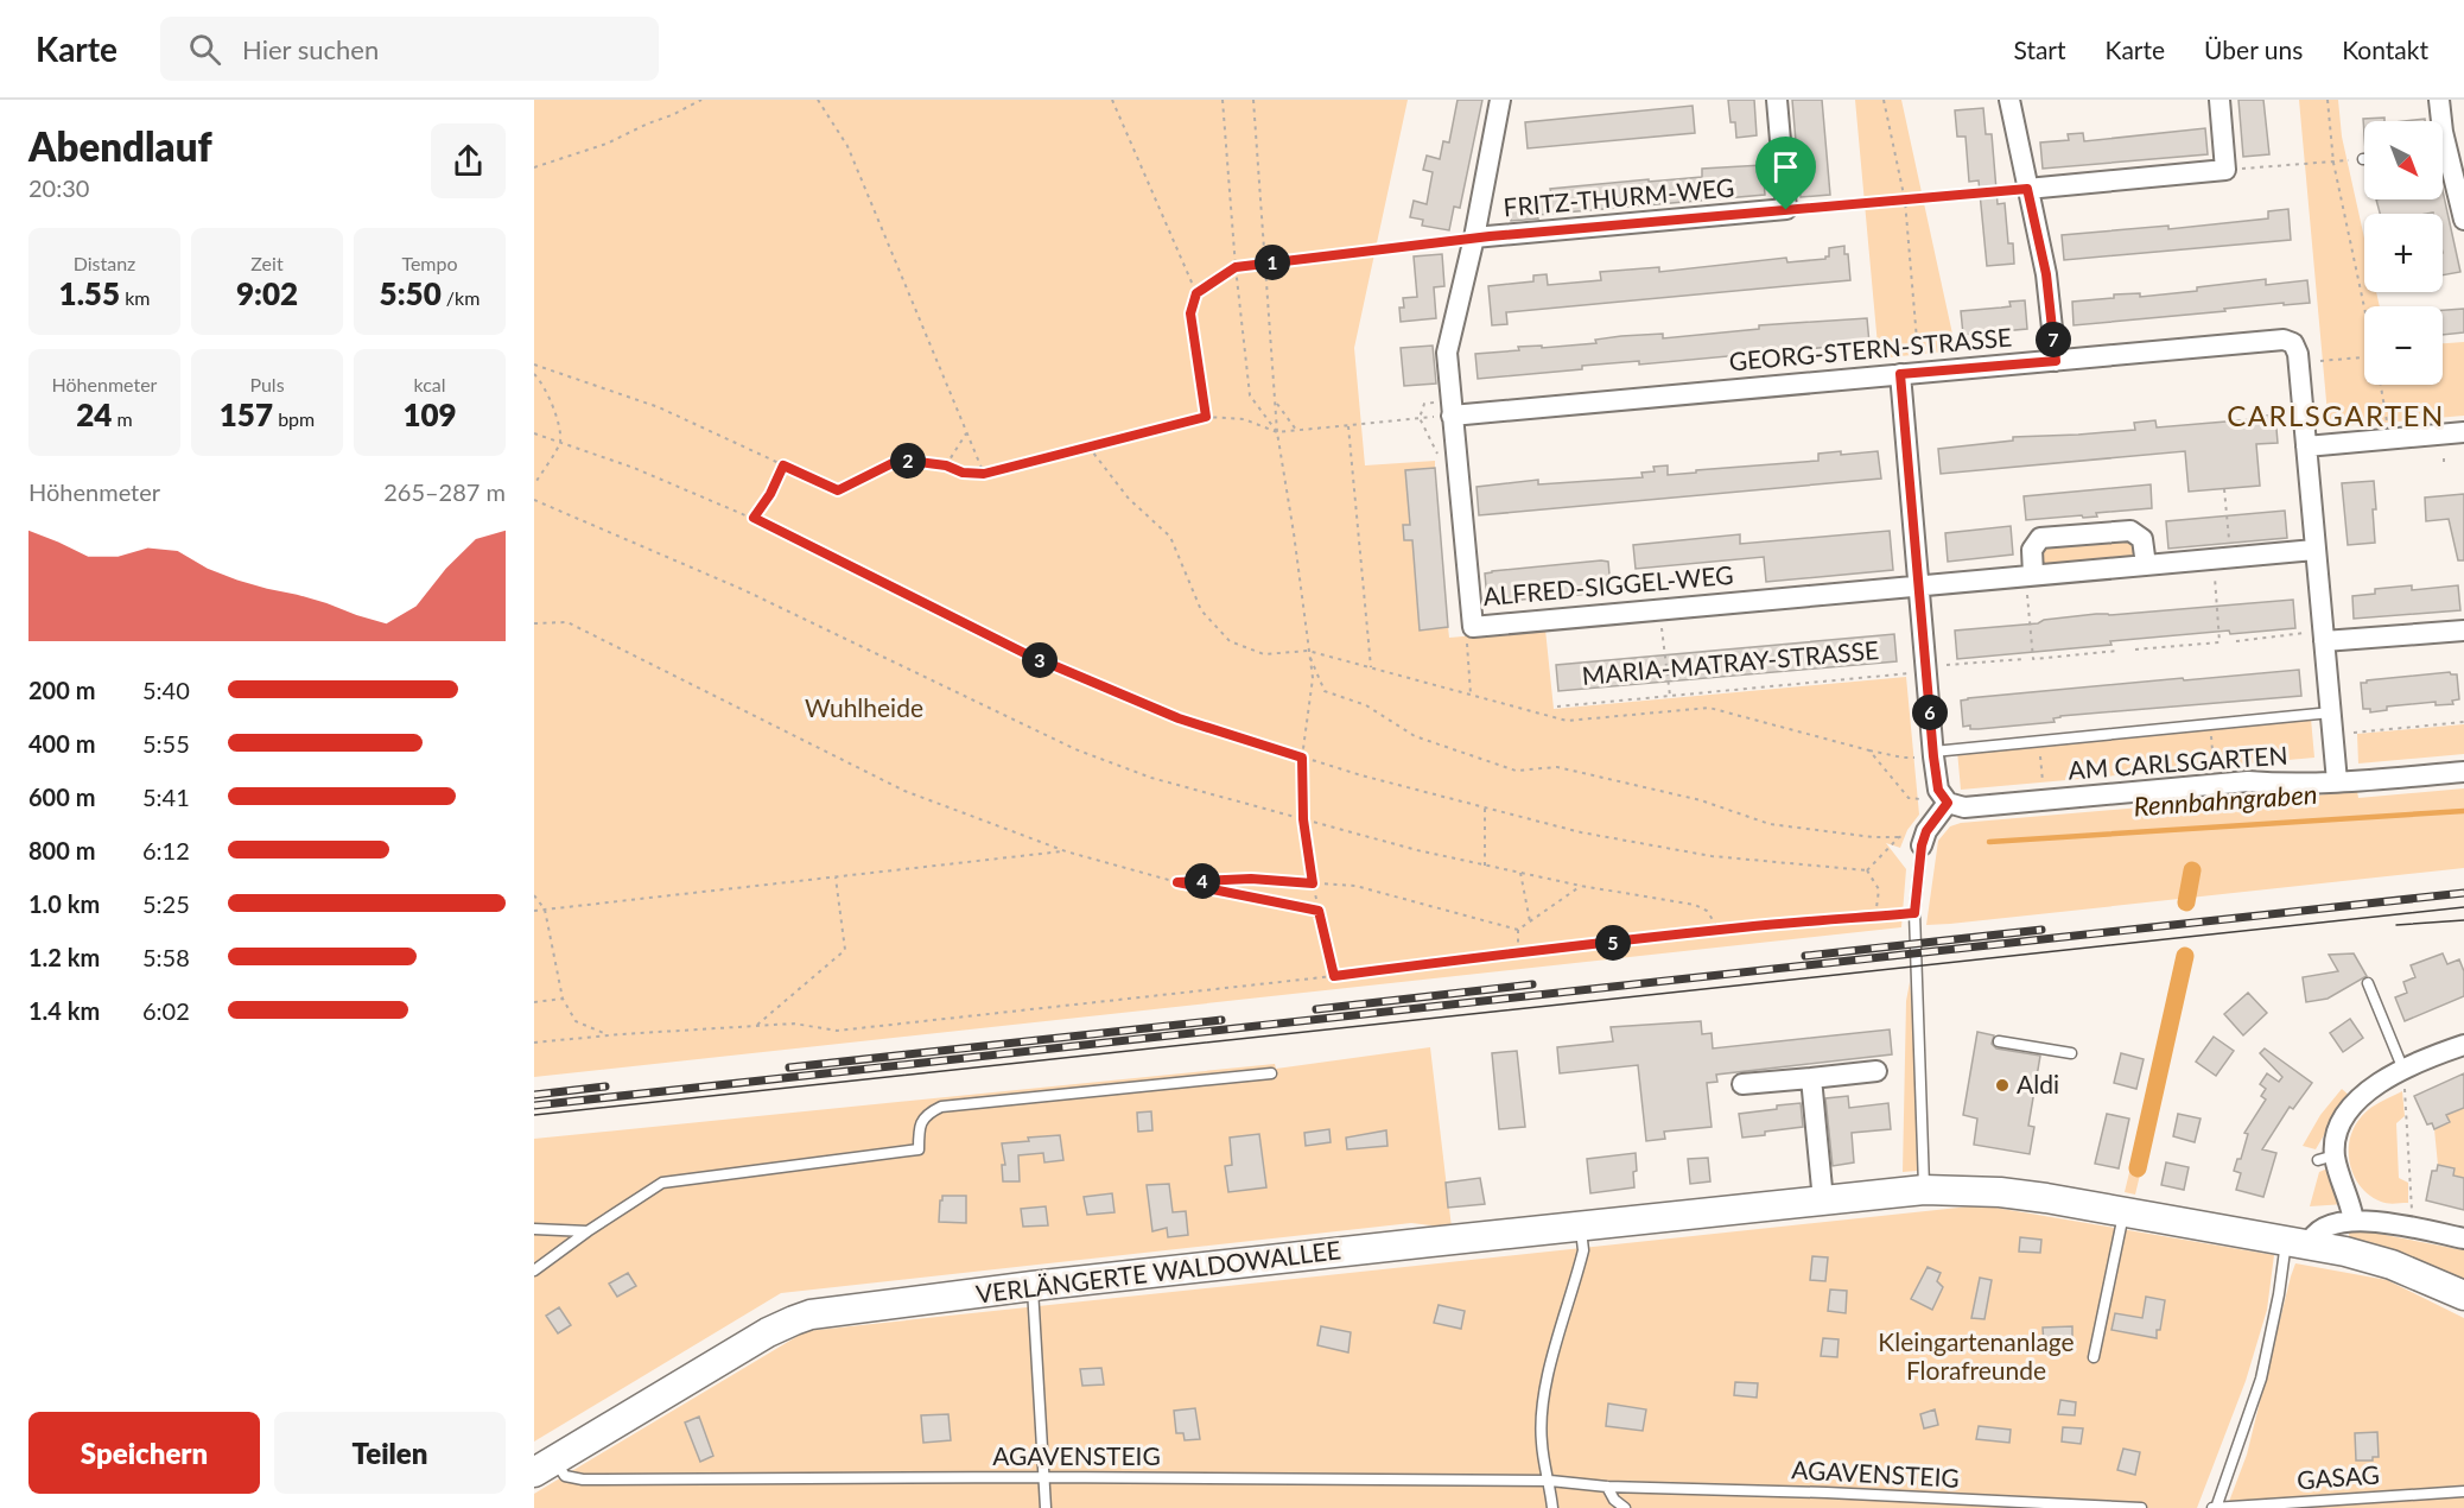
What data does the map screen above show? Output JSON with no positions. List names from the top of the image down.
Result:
{
  "streets": {
    "street": [
      "FRITZ-THURM-WEG",
      "GEORG-STERN-STRASSE",
      "ALFRED-SIGGEL-WEG",
      "AM CARLSGARTEN",
      "VERLÄNGERTE WALDOWALLEE"
    ],
    "lane": ["AGAVENSTEIG", "GASAG"],
    "path": ["MARIA-MATRAY-STRASSE"]
  },
  "crossings": [
    ["FRITZ-THURM-WEG", "ALFRED-SIGGEL-WEG"],
    ["GEORG-STERN-STRASSE", "ALFRED-SIGGEL-WEG"],
    ["VERLÄNGERTE WALDOWALLEE", "AGAVENSTEIG"]
  ],
  "districts": ["CARLSGARTEN"],
  "water": ["Rennbahngraben"],
  "parks": ["Wuhlheide", "Kleingartenanlage Florafreunde"],
  "places": ["Aldi"],
  "north": "bottom right",
  "page": {
    "header": "Karte",
    "search": "Hier suchen",
    "nav": [
      "Start",
      "Karte",
      "Über uns",
      "Kontakt"
    ],
    "heading": ["Abendlauf", "20:30"],
    "map_buttons": ["+", "−"],
    "stats": [
      ["Distanz", "1.55 km"],
      ["Zeit", "9:02"],
      ["Tempo", "5:50 /km"],
      ["Höhenmeter", "24 m"],
      ["Puls", "157 bpm"],
      ["kcal", "109"]
    ],
    "pins": [
      "1",
      "7",
      "2",
      "3",
      "6",
      "4",
      "5"
    ],
    "chart": ["Höhenmeter", "265–287 m"],
    "list": [
      {
        "name": "200 m",
        "note": "5:40"
      },
      {
        "name": "400 m",
        "note": "5:55"
      },
      {
        "name": "600 m",
        "note": "5:41"
      },
      {
        "name": "800 m",
        "note": "6:12"
      },
      {
        "name": "1.0 km",
        "note": "5:25"
      },
      {
        "name": "1.2 km",
        "note": "5:58"
      },
      {
        "name": "1.4 km",
        "note": "6:02"
      }
    ],
    "buttons": ["Speichern", "Teilen"]
  }
}
